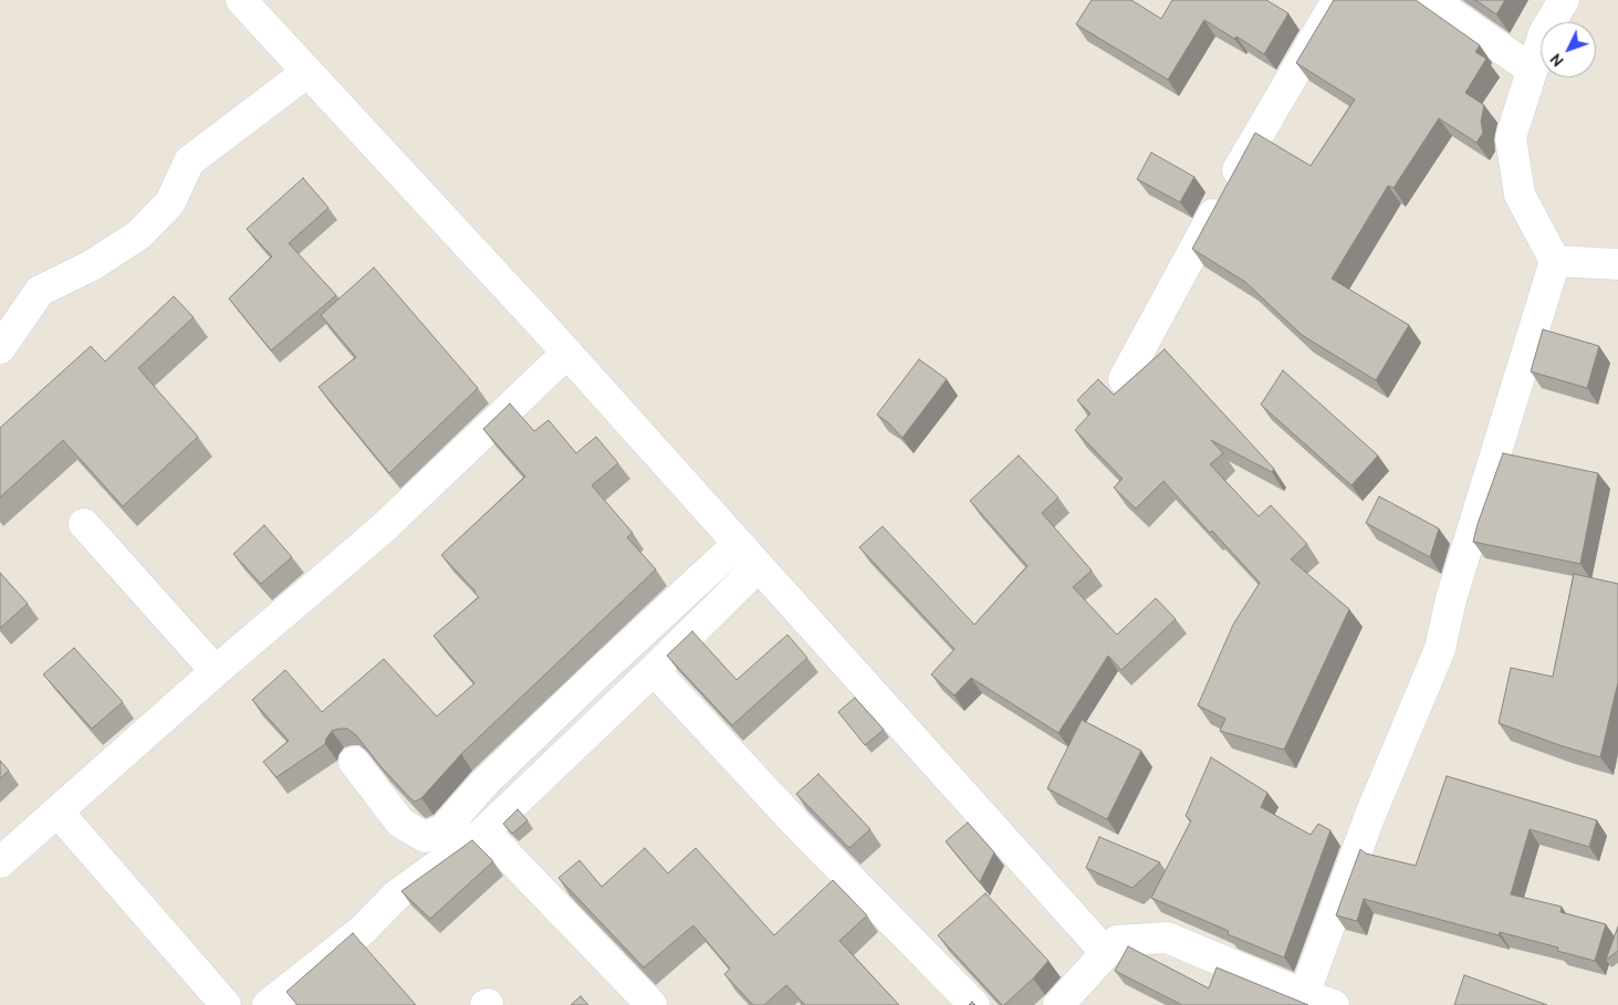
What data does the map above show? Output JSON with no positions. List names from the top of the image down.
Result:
{
  "north": "bottom left"
}
